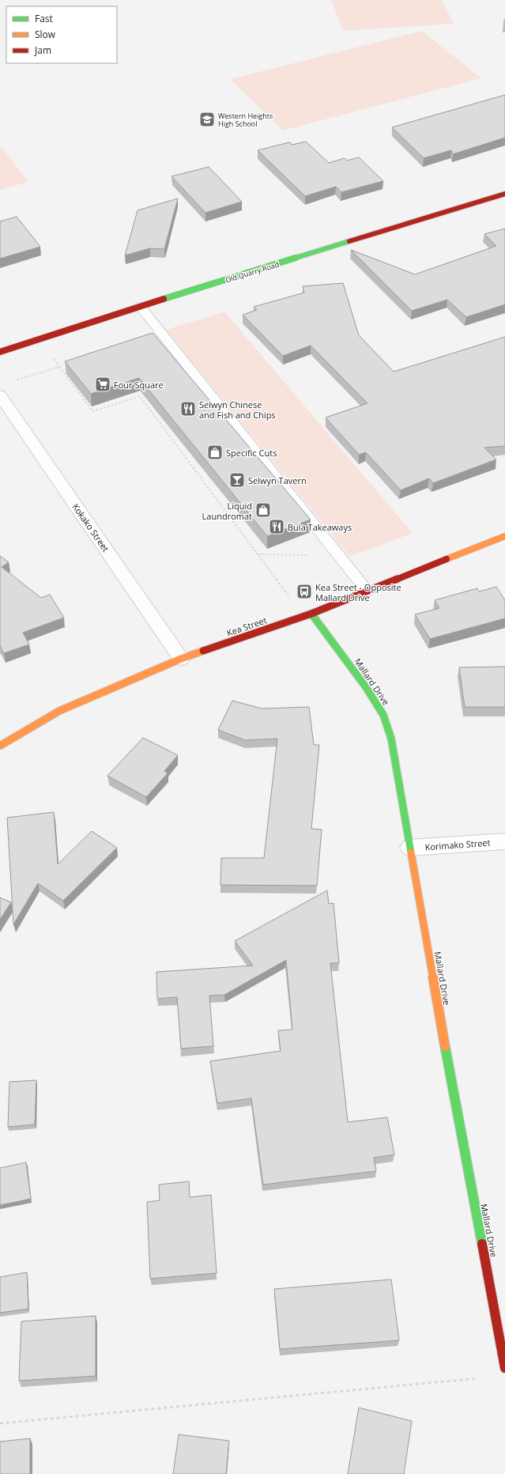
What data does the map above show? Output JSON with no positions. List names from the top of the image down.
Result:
{
  "streets": {
    "street": [
      "Old Quarry Road",
      "Kokako Street",
      "Kea Street",
      "Mallard Drive",
      "Korimako Street"
    ]
  },
  "crossings": [
    ["Kokako Street", "Kea Street"],
    ["Kea Street", "Mallard Drive"],
    ["Mallard Drive", "Korimako Street"]
  ],
  "places": {
    "school or university": ["Western Heights High School"],
    "supermarket": ["Four Square"],
    "restaurant": ["Selwyn Chinese and Fish and Chips", "Bula Takeaways"],
    "shop": ["Specific Cuts", "Liquid Laundromat"],
    "bar": ["Selwyn Tavern"],
    "bus stop": ["Kea Street - Opposite Mallard Drive"]
  },
  "legend": ["Fast", "Slow", "Jam"]
}
